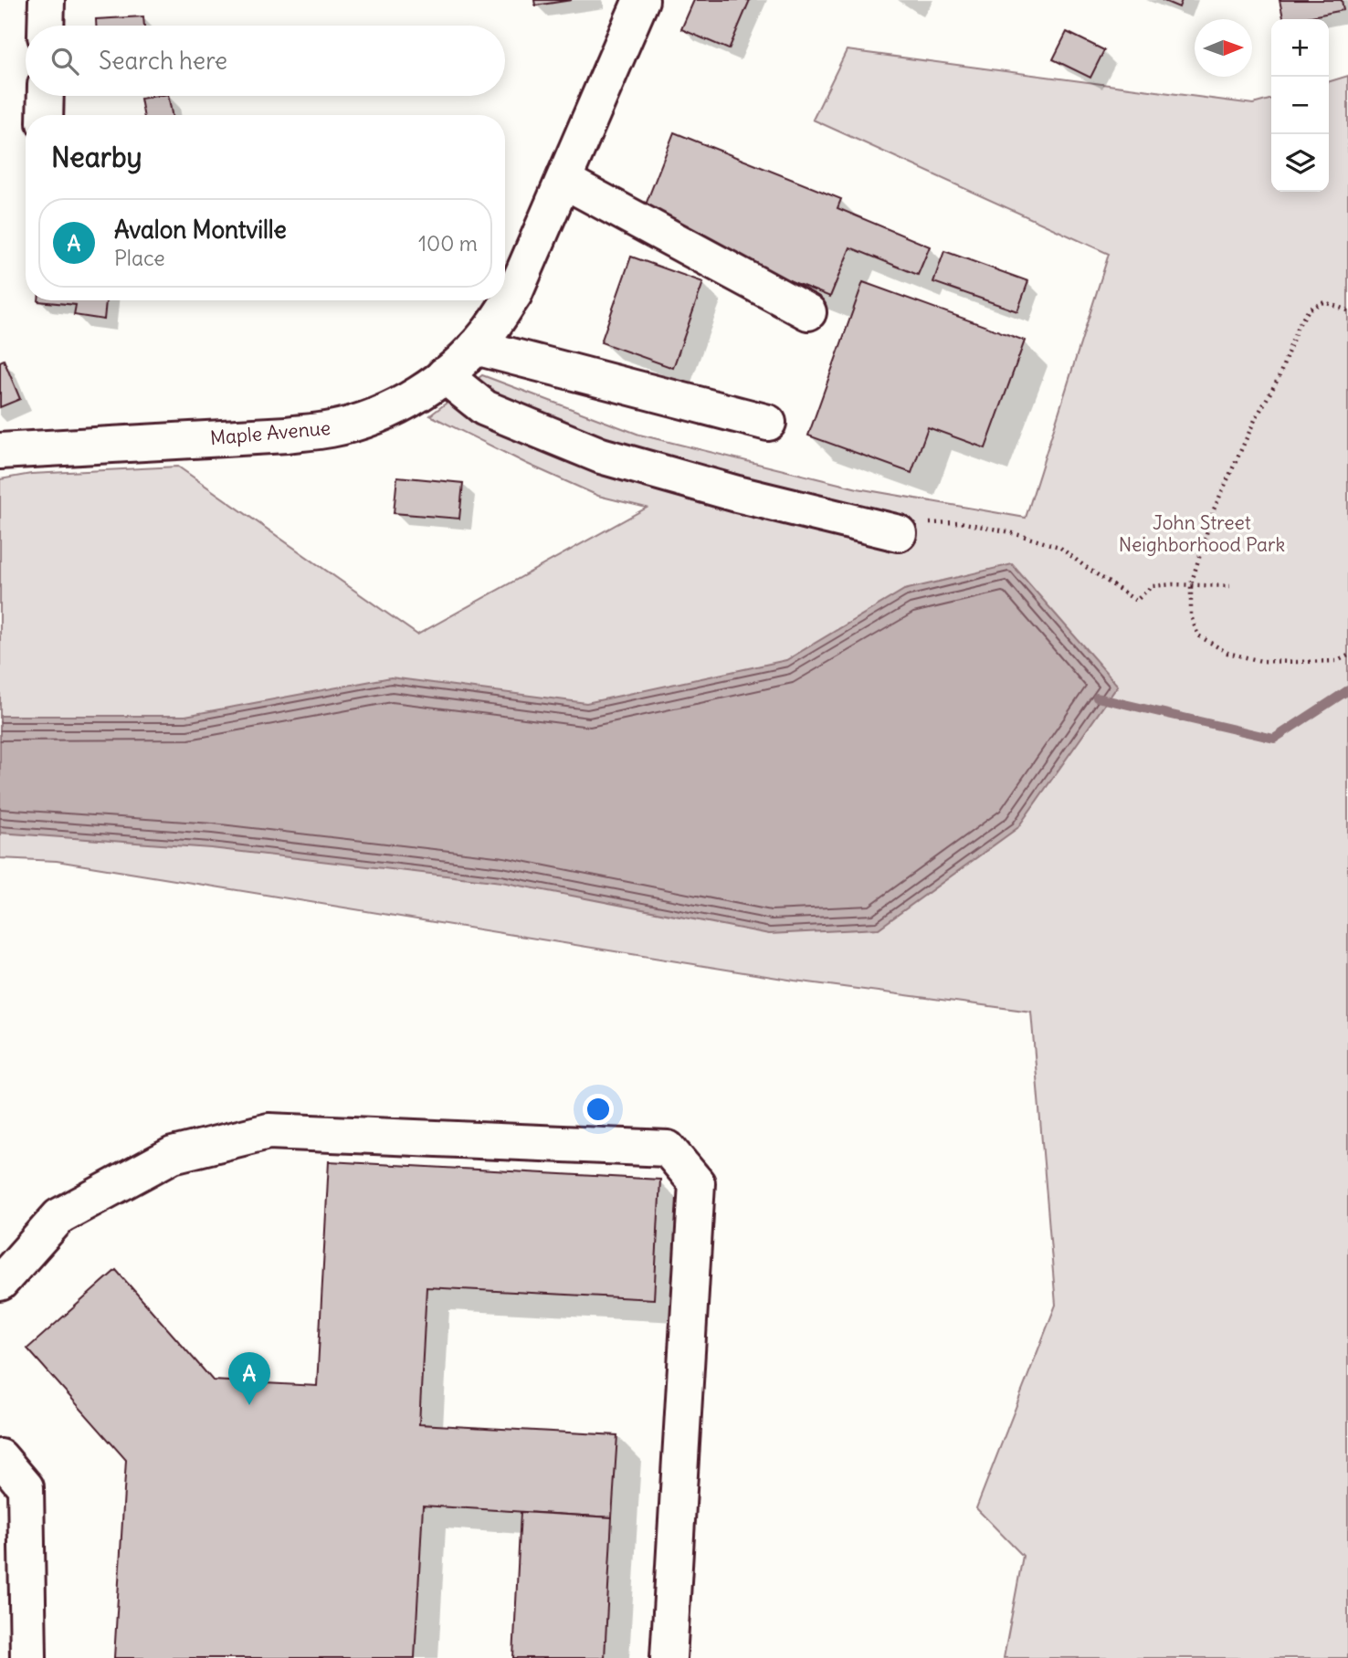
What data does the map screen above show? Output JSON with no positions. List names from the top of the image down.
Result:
{
  "streets": {
    "street": ["Maple Avenue"]
  },
  "parks": ["John Street Neighborhood Park"],
  "north": "right",
  "page": {
    "map_buttons": ["+", "−"],
    "search": "Search here",
    "heading": "Nearby",
    "list": [
      {
        "mark": "A",
        "name": "Avalon Montville",
        "note": "Place",
        "value": "100 m"
      }
    ],
    "pins": "A"
  }
}
